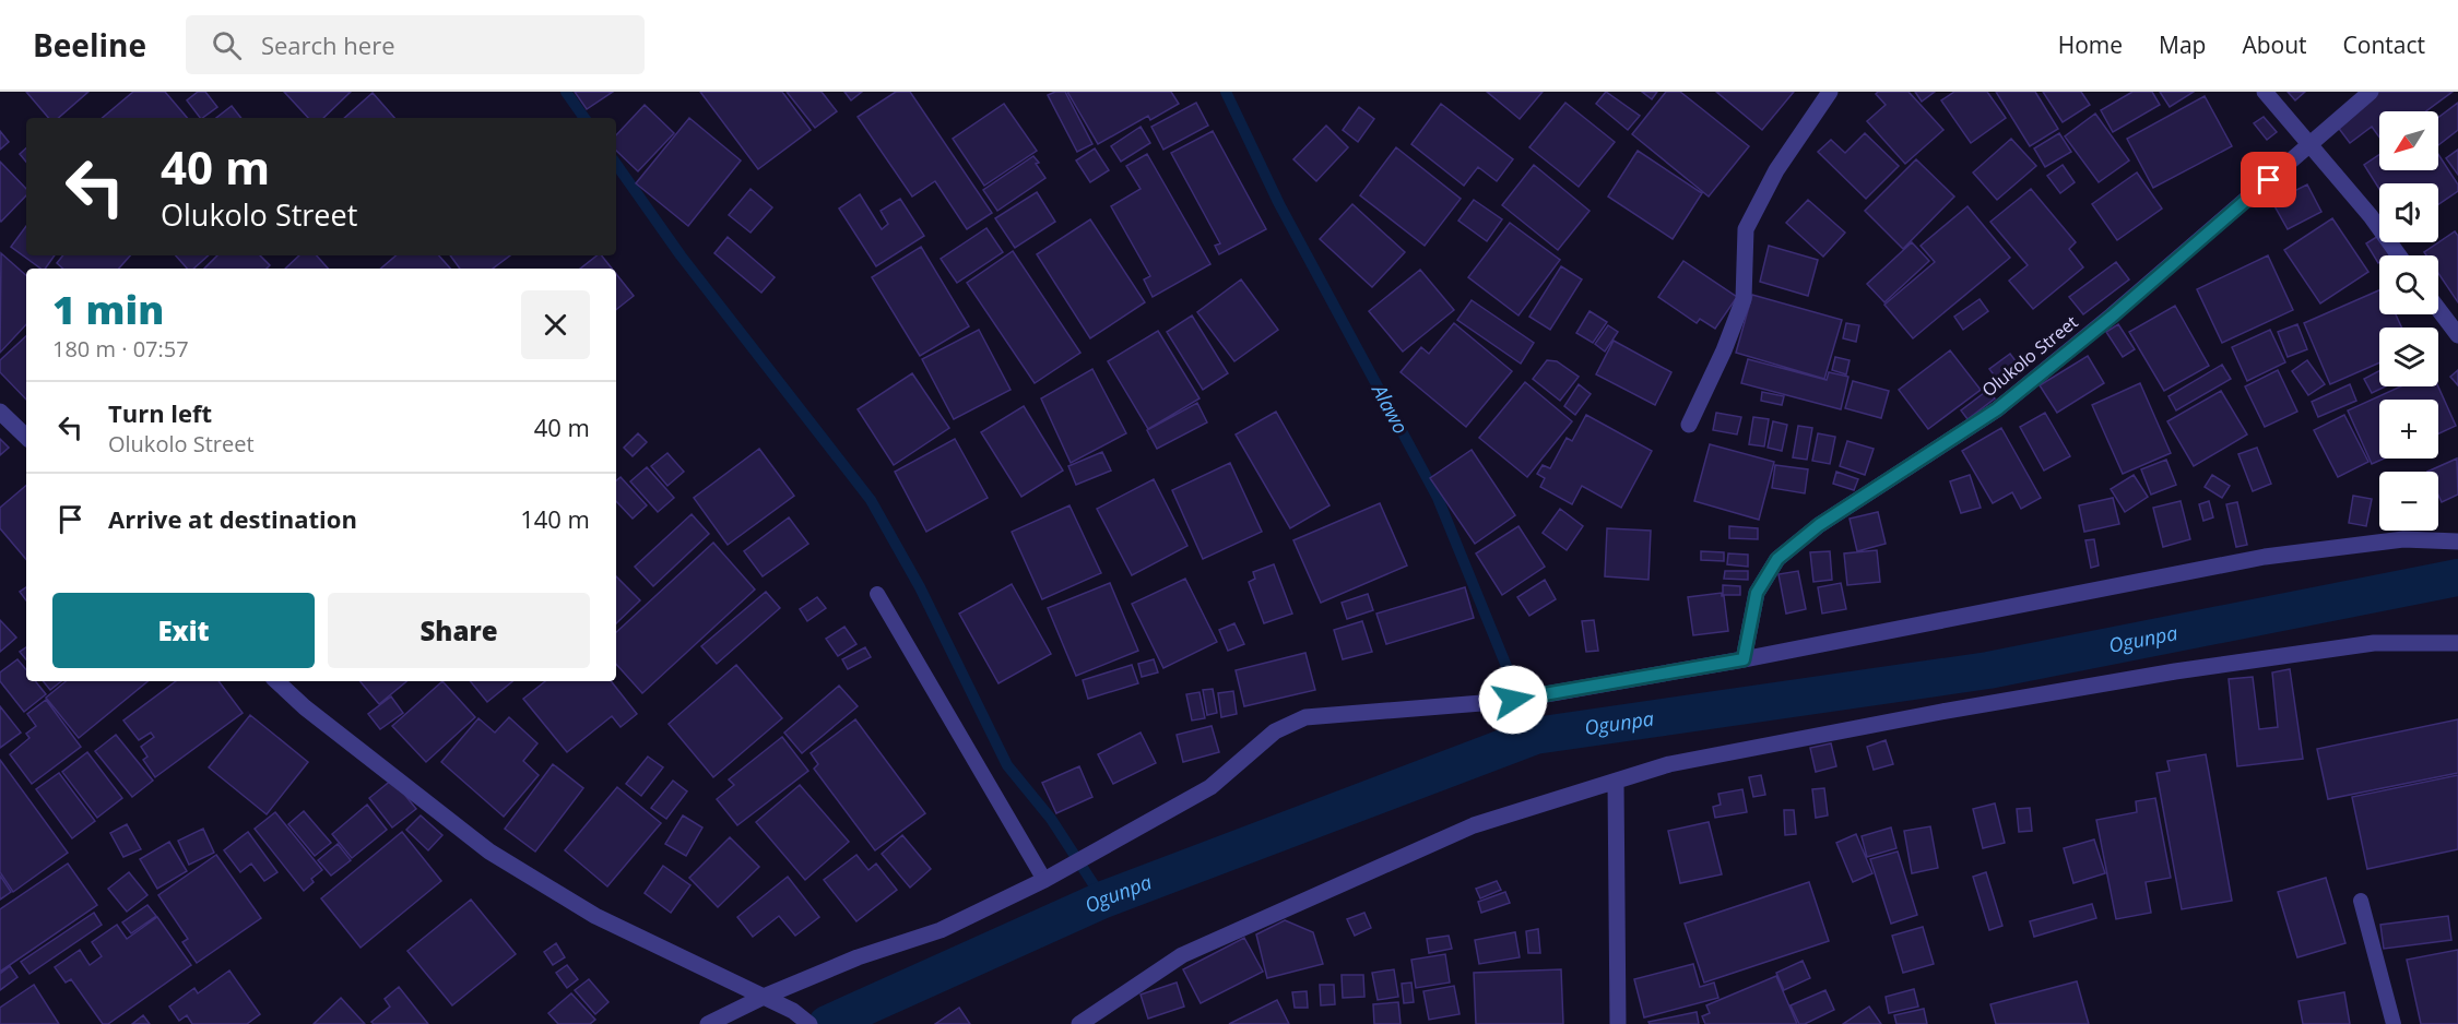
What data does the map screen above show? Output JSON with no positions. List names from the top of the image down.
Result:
{
  "streets": {
    "street": ["Olukolo Street"]
  },
  "water": ["Alawo", "Ogunpa"],
  "north": "bottom left",
  "page": {
    "header": "Beeline",
    "search": "Search here",
    "nav": [
      "Home",
      "Map",
      "About",
      "Contact"
    ],
    "map_buttons": ["+", "−"],
    "turn": ["40 m", "Olukolo Street"],
    "heading": ["1 min", "180 m · 07:57"],
    "list": [
      {
        "name": "Turn left",
        "note": "Olukolo Street",
        "value": "40 m"
      },
      {
        "name": "Arrive at destination",
        "value": "140 m"
      }
    ],
    "buttons": ["Exit", "Share"]
  }
}
